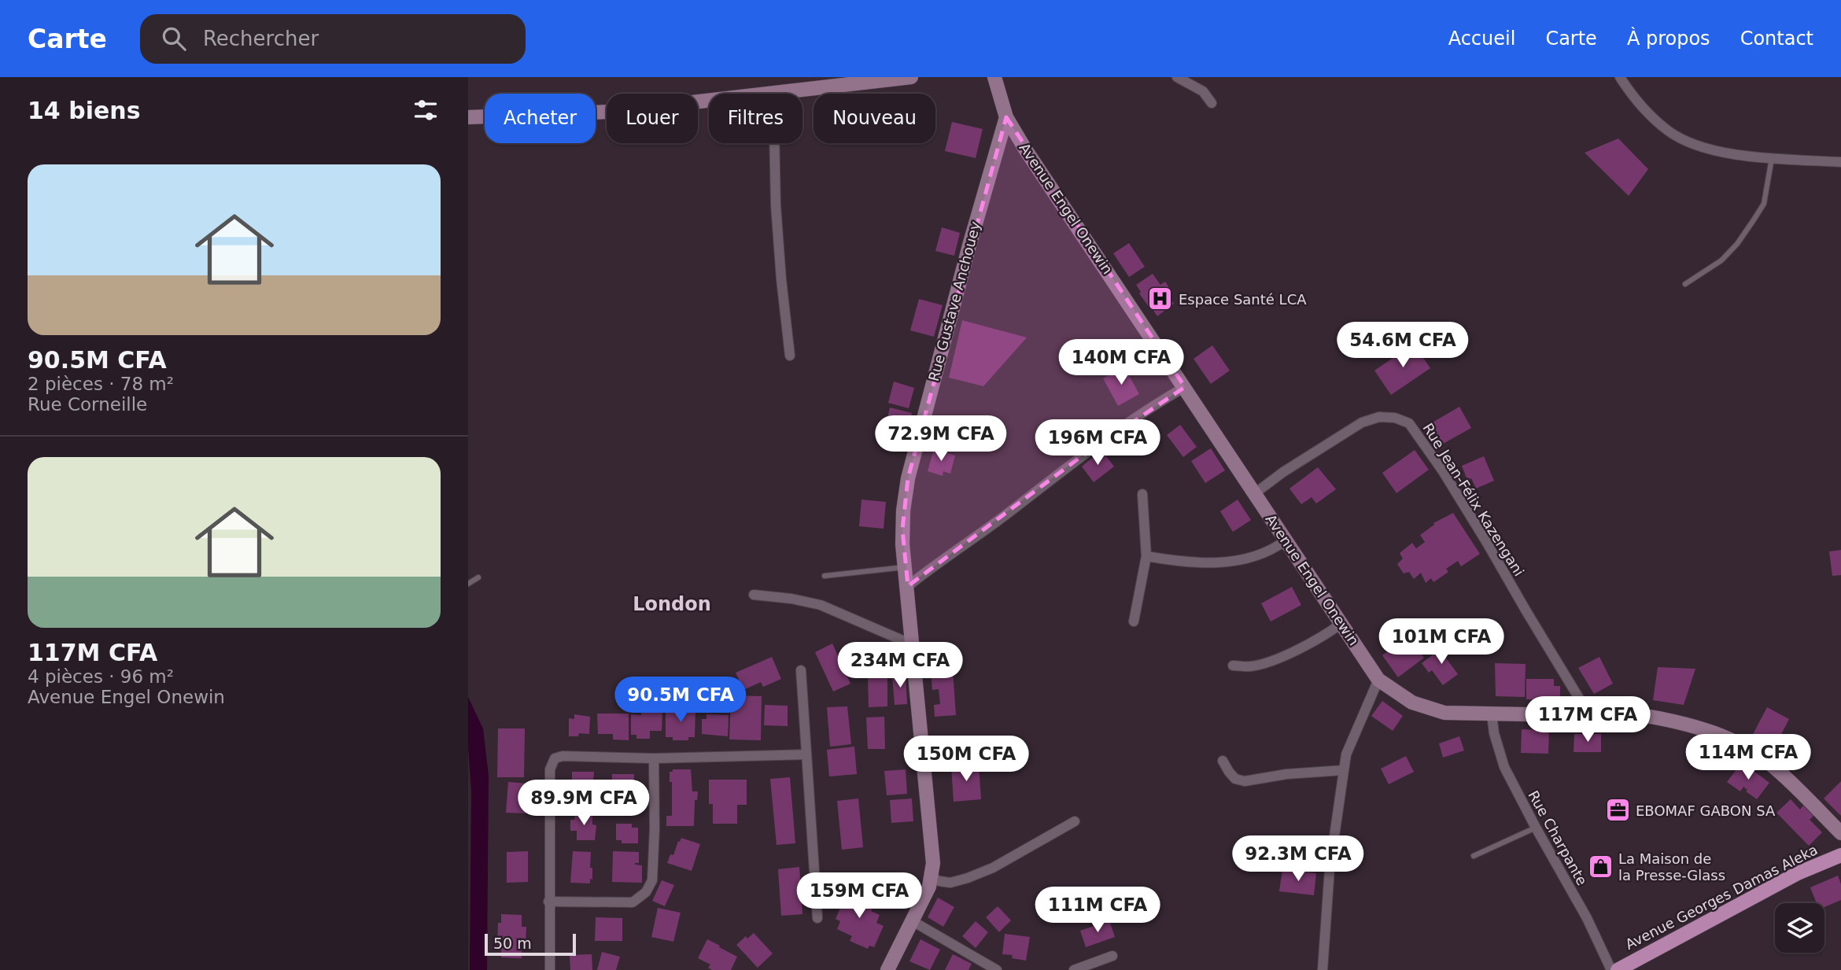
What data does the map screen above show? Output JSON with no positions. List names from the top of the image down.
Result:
{
  "streets": {
    "main road": ["Avenue Georges Damas Aleka"],
    "street": [
      "Avenue Engel Onewin",
      "Rue Gustave Anchouey",
      "Rue Jean-Félix Kazengani",
      "Rue Charpante"
    ]
  },
  "crossings": [
    ["Avenue Engel Onewin", "Rue Gustave Anchouey"],
    ["Avenue Engel Onewin", "Rue Jean-Félix Kazengani"],
    ["Avenue Engel Onewin", "Rue Charpante"]
  ],
  "districts": ["London"],
  "places": {
    "hospital": ["Espace Santé LCA"],
    "office": ["EBOMAF GABON SA"],
    "shop": ["La Maison de la Presse-Glass"]
  },
  "scale_bar": "50 m",
  "page": {
    "header": "Carte",
    "search": "Rechercher",
    "nav": [
      "Accueil",
      "Carte",
      "À propos",
      "Contact"
    ],
    "heading": "14 biens",
    "chip": [
      "Acheter",
      "Louer",
      "Filtres",
      "Nouveau"
    ],
    "list": [
      {
        "name": "90.5M CFA",
        "note": "2 pièces · 78 m² · Rue Corneille"
      },
      {
        "name": "117M CFA",
        "note": "4 pièces · 96 m² · Avenue Engel Onewin"
      }
    ],
    "price": [
      "54.6M CFA",
      "140M CFA",
      "72.9M CFA",
      "196M CFA",
      "101M CFA",
      "234M CFA",
      "90.5M CFA",
      "117M CFA",
      "114M CFA",
      "150M CFA",
      "89.9M CFA",
      "92.3M CFA",
      "159M CFA",
      "111M CFA"
    ],
    "scale": "50 m"
  }
}
